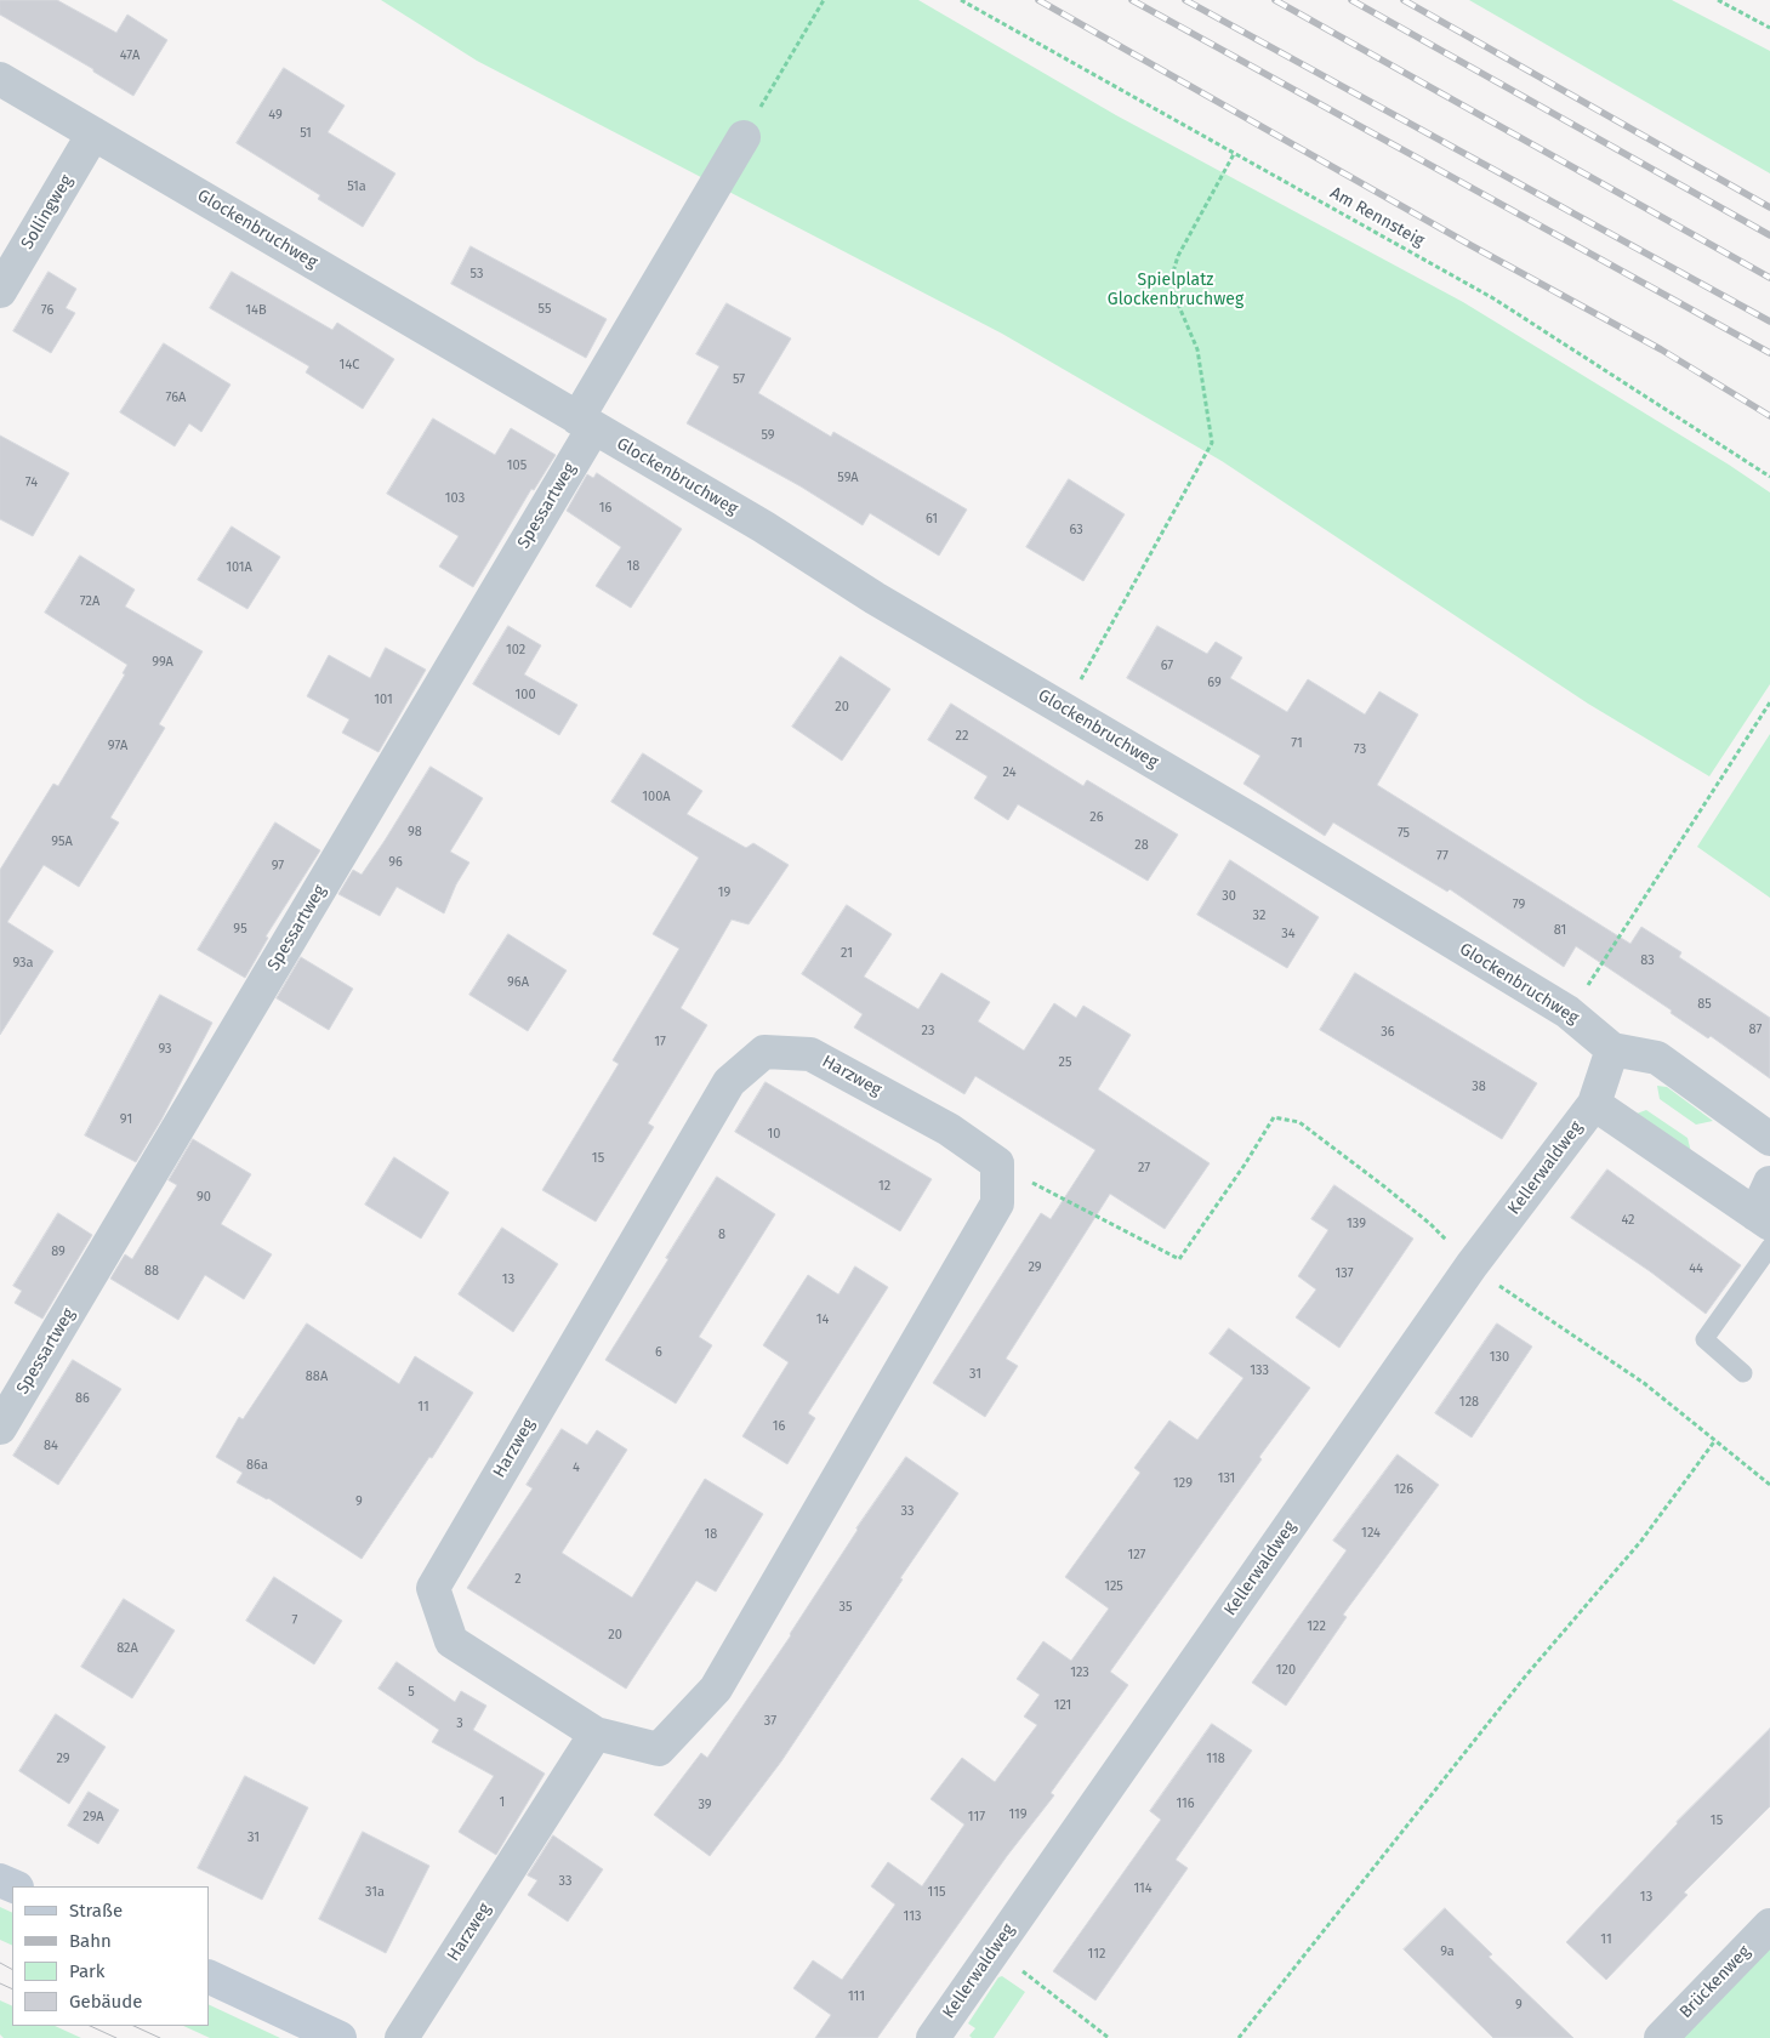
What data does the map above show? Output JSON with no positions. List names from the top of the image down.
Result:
{
  "streets": {
    "street": [
      "Sollingweg",
      "Glockenbruchweg",
      "Spessartweg",
      "Harzweg",
      "Kellerwaldweg",
      "Brückenweg"
    ],
    "path": ["Am Rennsteig"]
  },
  "crossings": [
    ["Sollingweg", "Glockenbruchweg"],
    ["Glockenbruchweg", "Spessartweg"]
  ],
  "parks": ["Spielplatz Glockenbruchweg"],
  "house_numbers": [
    "47A",
    "49",
    "51",
    "51a",
    "53",
    "55",
    "76",
    "14B",
    "14C",
    "57",
    "76A",
    "59",
    "105",
    "59A",
    "74",
    "103",
    "16",
    "61",
    "63",
    "18",
    "101A",
    "72A",
    "102",
    "99A",
    "67",
    "69",
    "100",
    "101",
    "20",
    "22",
    "71",
    "97A",
    "73",
    "24",
    "100A",
    "26",
    "98",
    "75",
    "95A",
    "28",
    "77",
    "96",
    "97",
    "19",
    "30",
    "79",
    "32",
    "95",
    "81",
    "34",
    "21",
    "83",
    "93a",
    "96A",
    "85",
    "87",
    "23",
    "36",
    "17",
    "93",
    "25",
    "38",
    "91",
    "10",
    "15",
    "27",
    "12",
    "90",
    "42",
    "139",
    "8",
    "89",
    "29",
    "44",
    "88",
    "137",
    "13",
    "14",
    "6",
    "130",
    "133",
    "31",
    "88A",
    "86",
    "128",
    "11",
    "16",
    "84",
    "86a",
    "4",
    "131",
    "129",
    "126",
    "9",
    "33",
    "124",
    "18",
    "127",
    "2",
    "125",
    "35",
    "7",
    "122",
    "20",
    "82A",
    "120",
    "123",
    "5",
    "121",
    "37",
    "3",
    "29",
    "118",
    "1",
    "116",
    "39",
    "119",
    "29A",
    "117",
    "15",
    "31",
    "33",
    "114",
    "31a",
    "115",
    "13",
    "113",
    "11",
    "9a",
    "112",
    "111",
    "9"
  ],
  "legend": [
    "Straße",
    "Bahn",
    "Park",
    "Gebäude"
  ]
}
